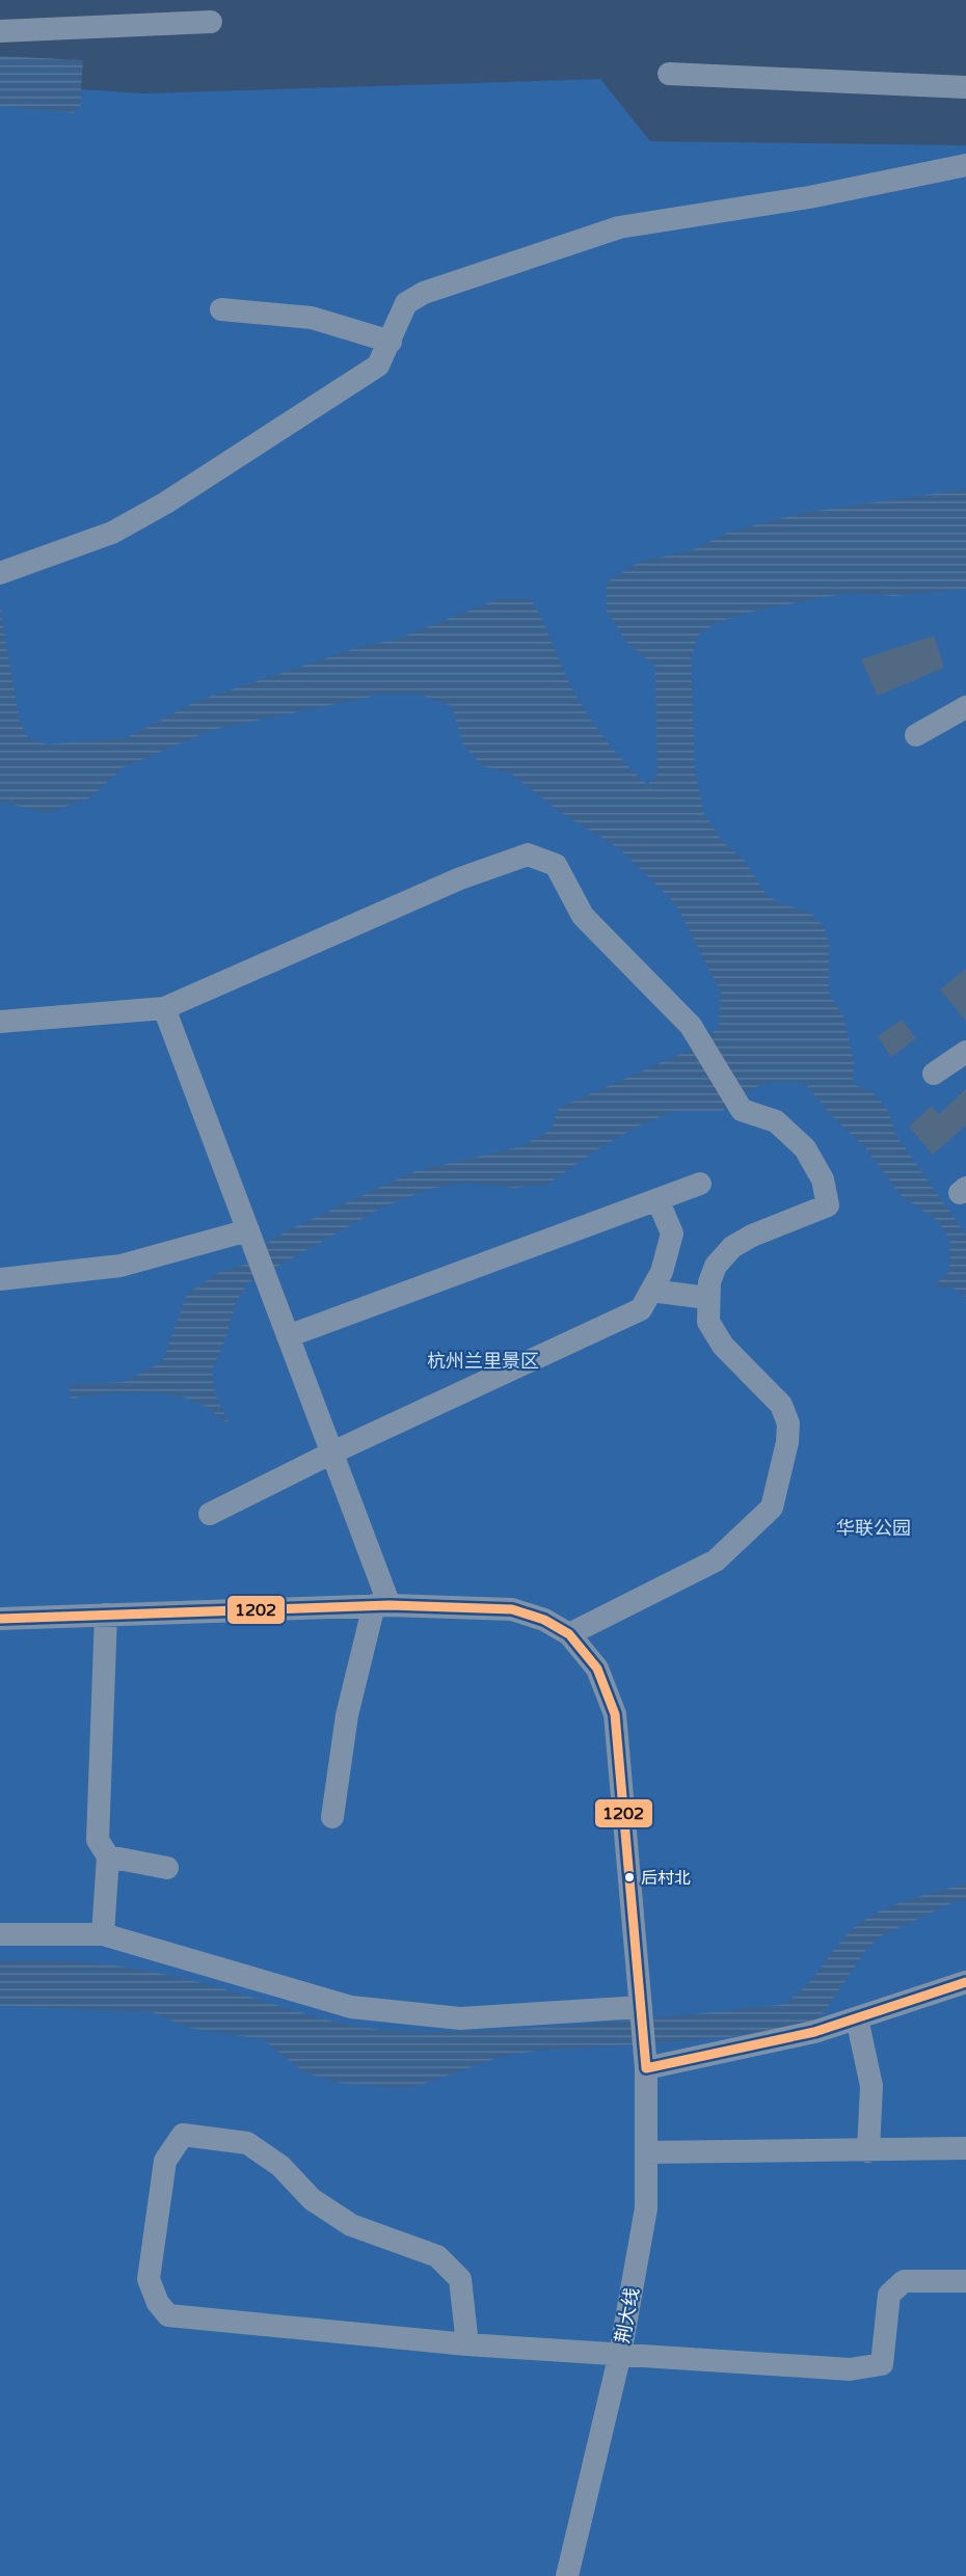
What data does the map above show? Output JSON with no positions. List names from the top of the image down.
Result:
{
  "streets": {
    "street": ["荆大线"]
  },
  "parks": ["杭州兰里景区", "华联公园"],
  "places": ["后村北"],
  "lines": ["transit line 1202"]
}
